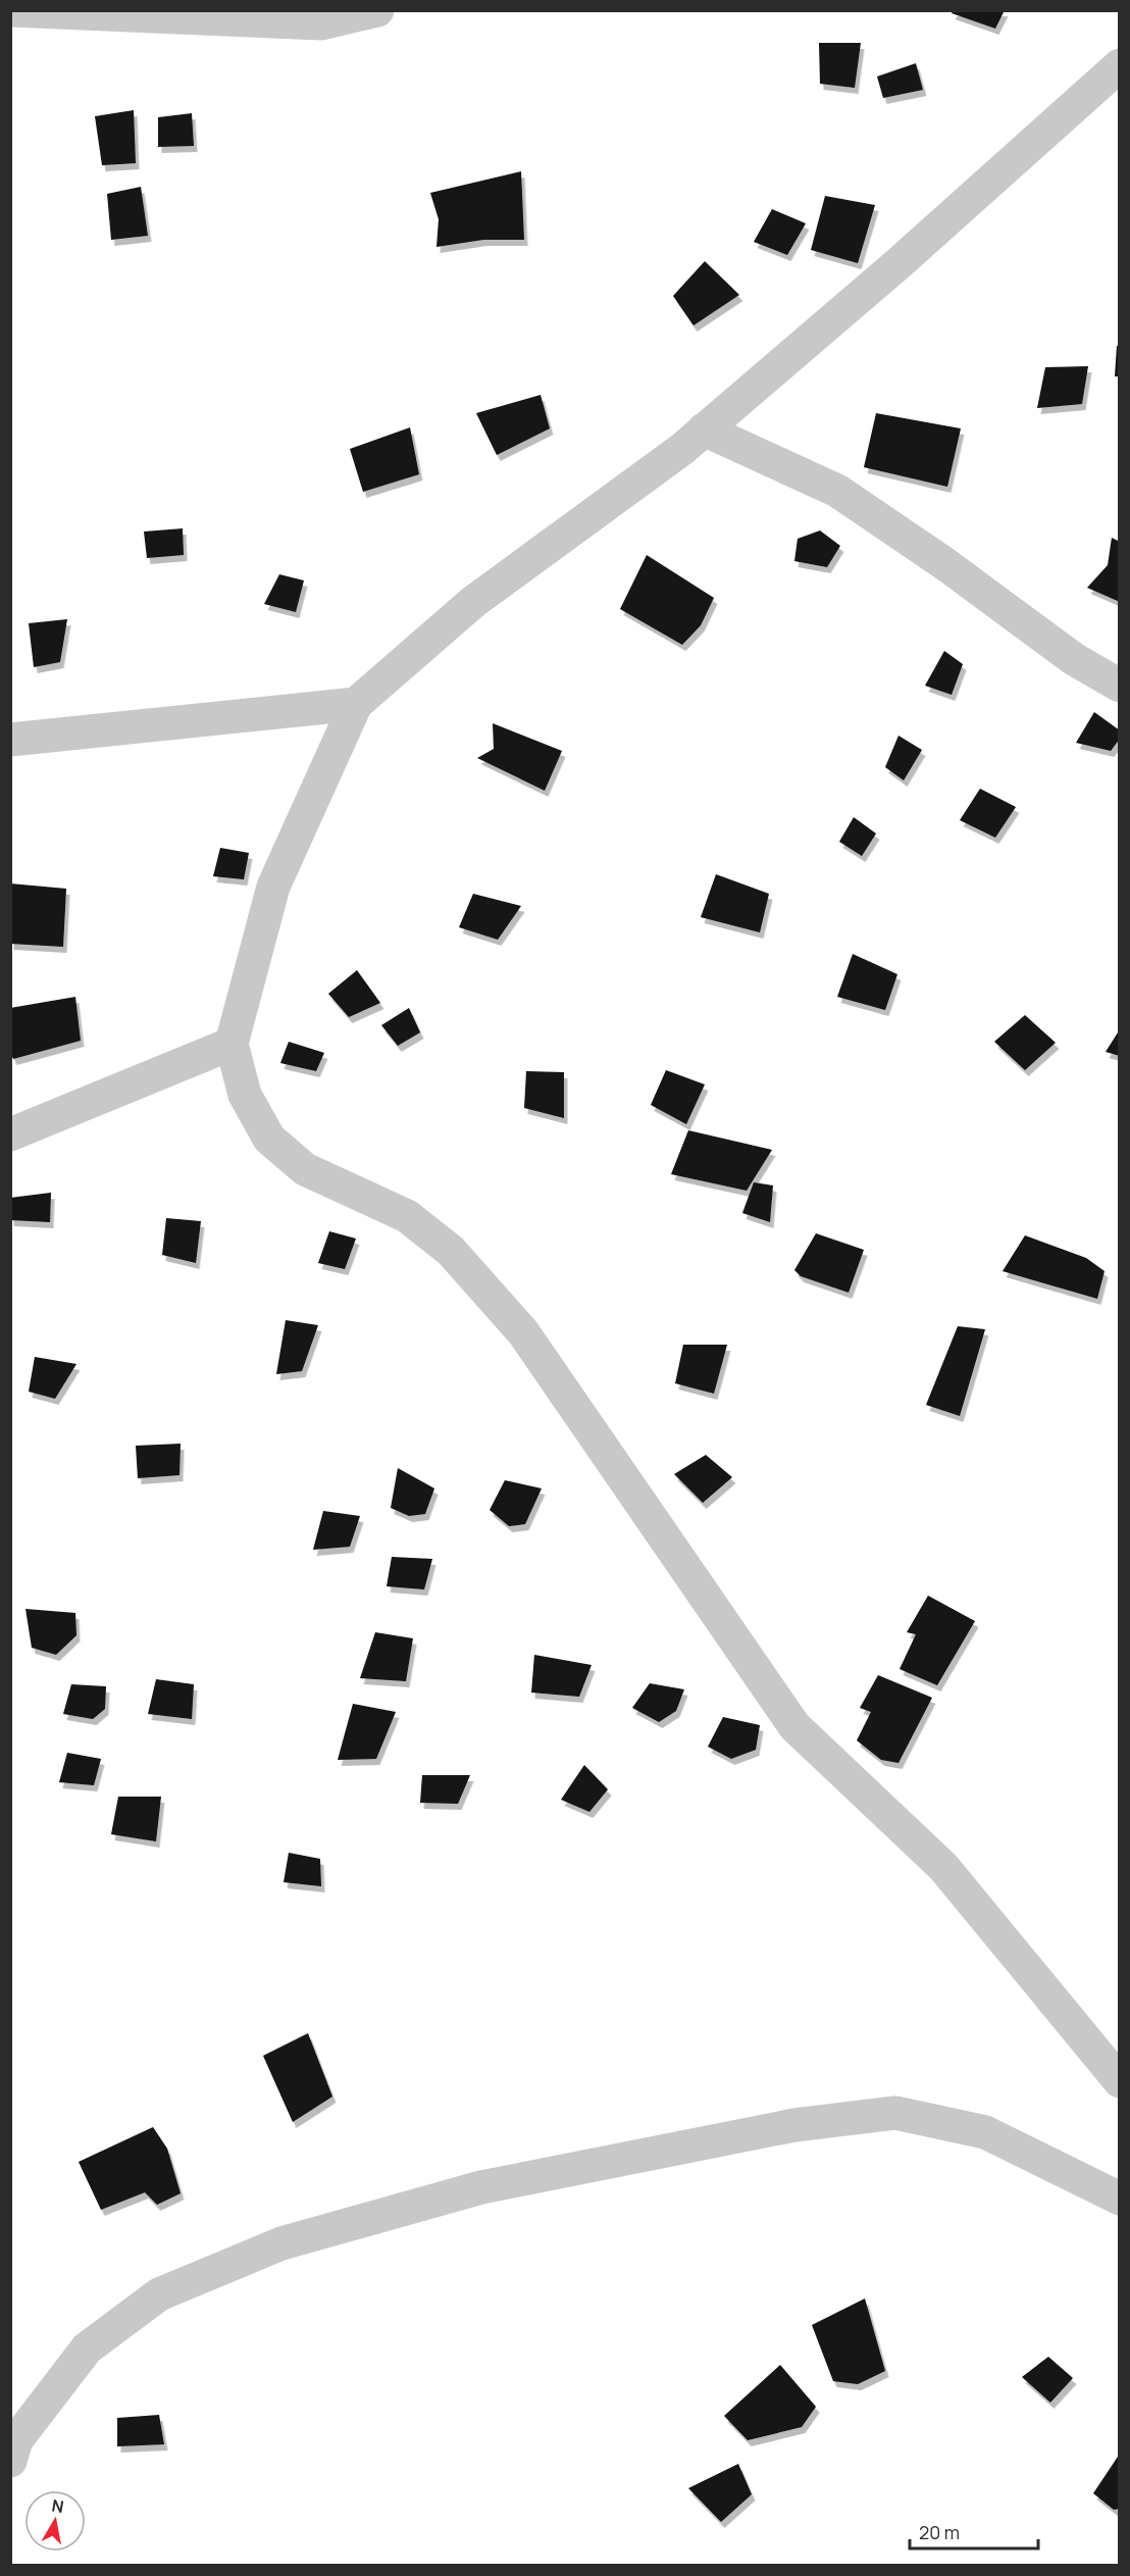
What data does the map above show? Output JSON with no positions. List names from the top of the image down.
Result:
{
  "scale_bar": "20 m",
  "north": "top"
}
